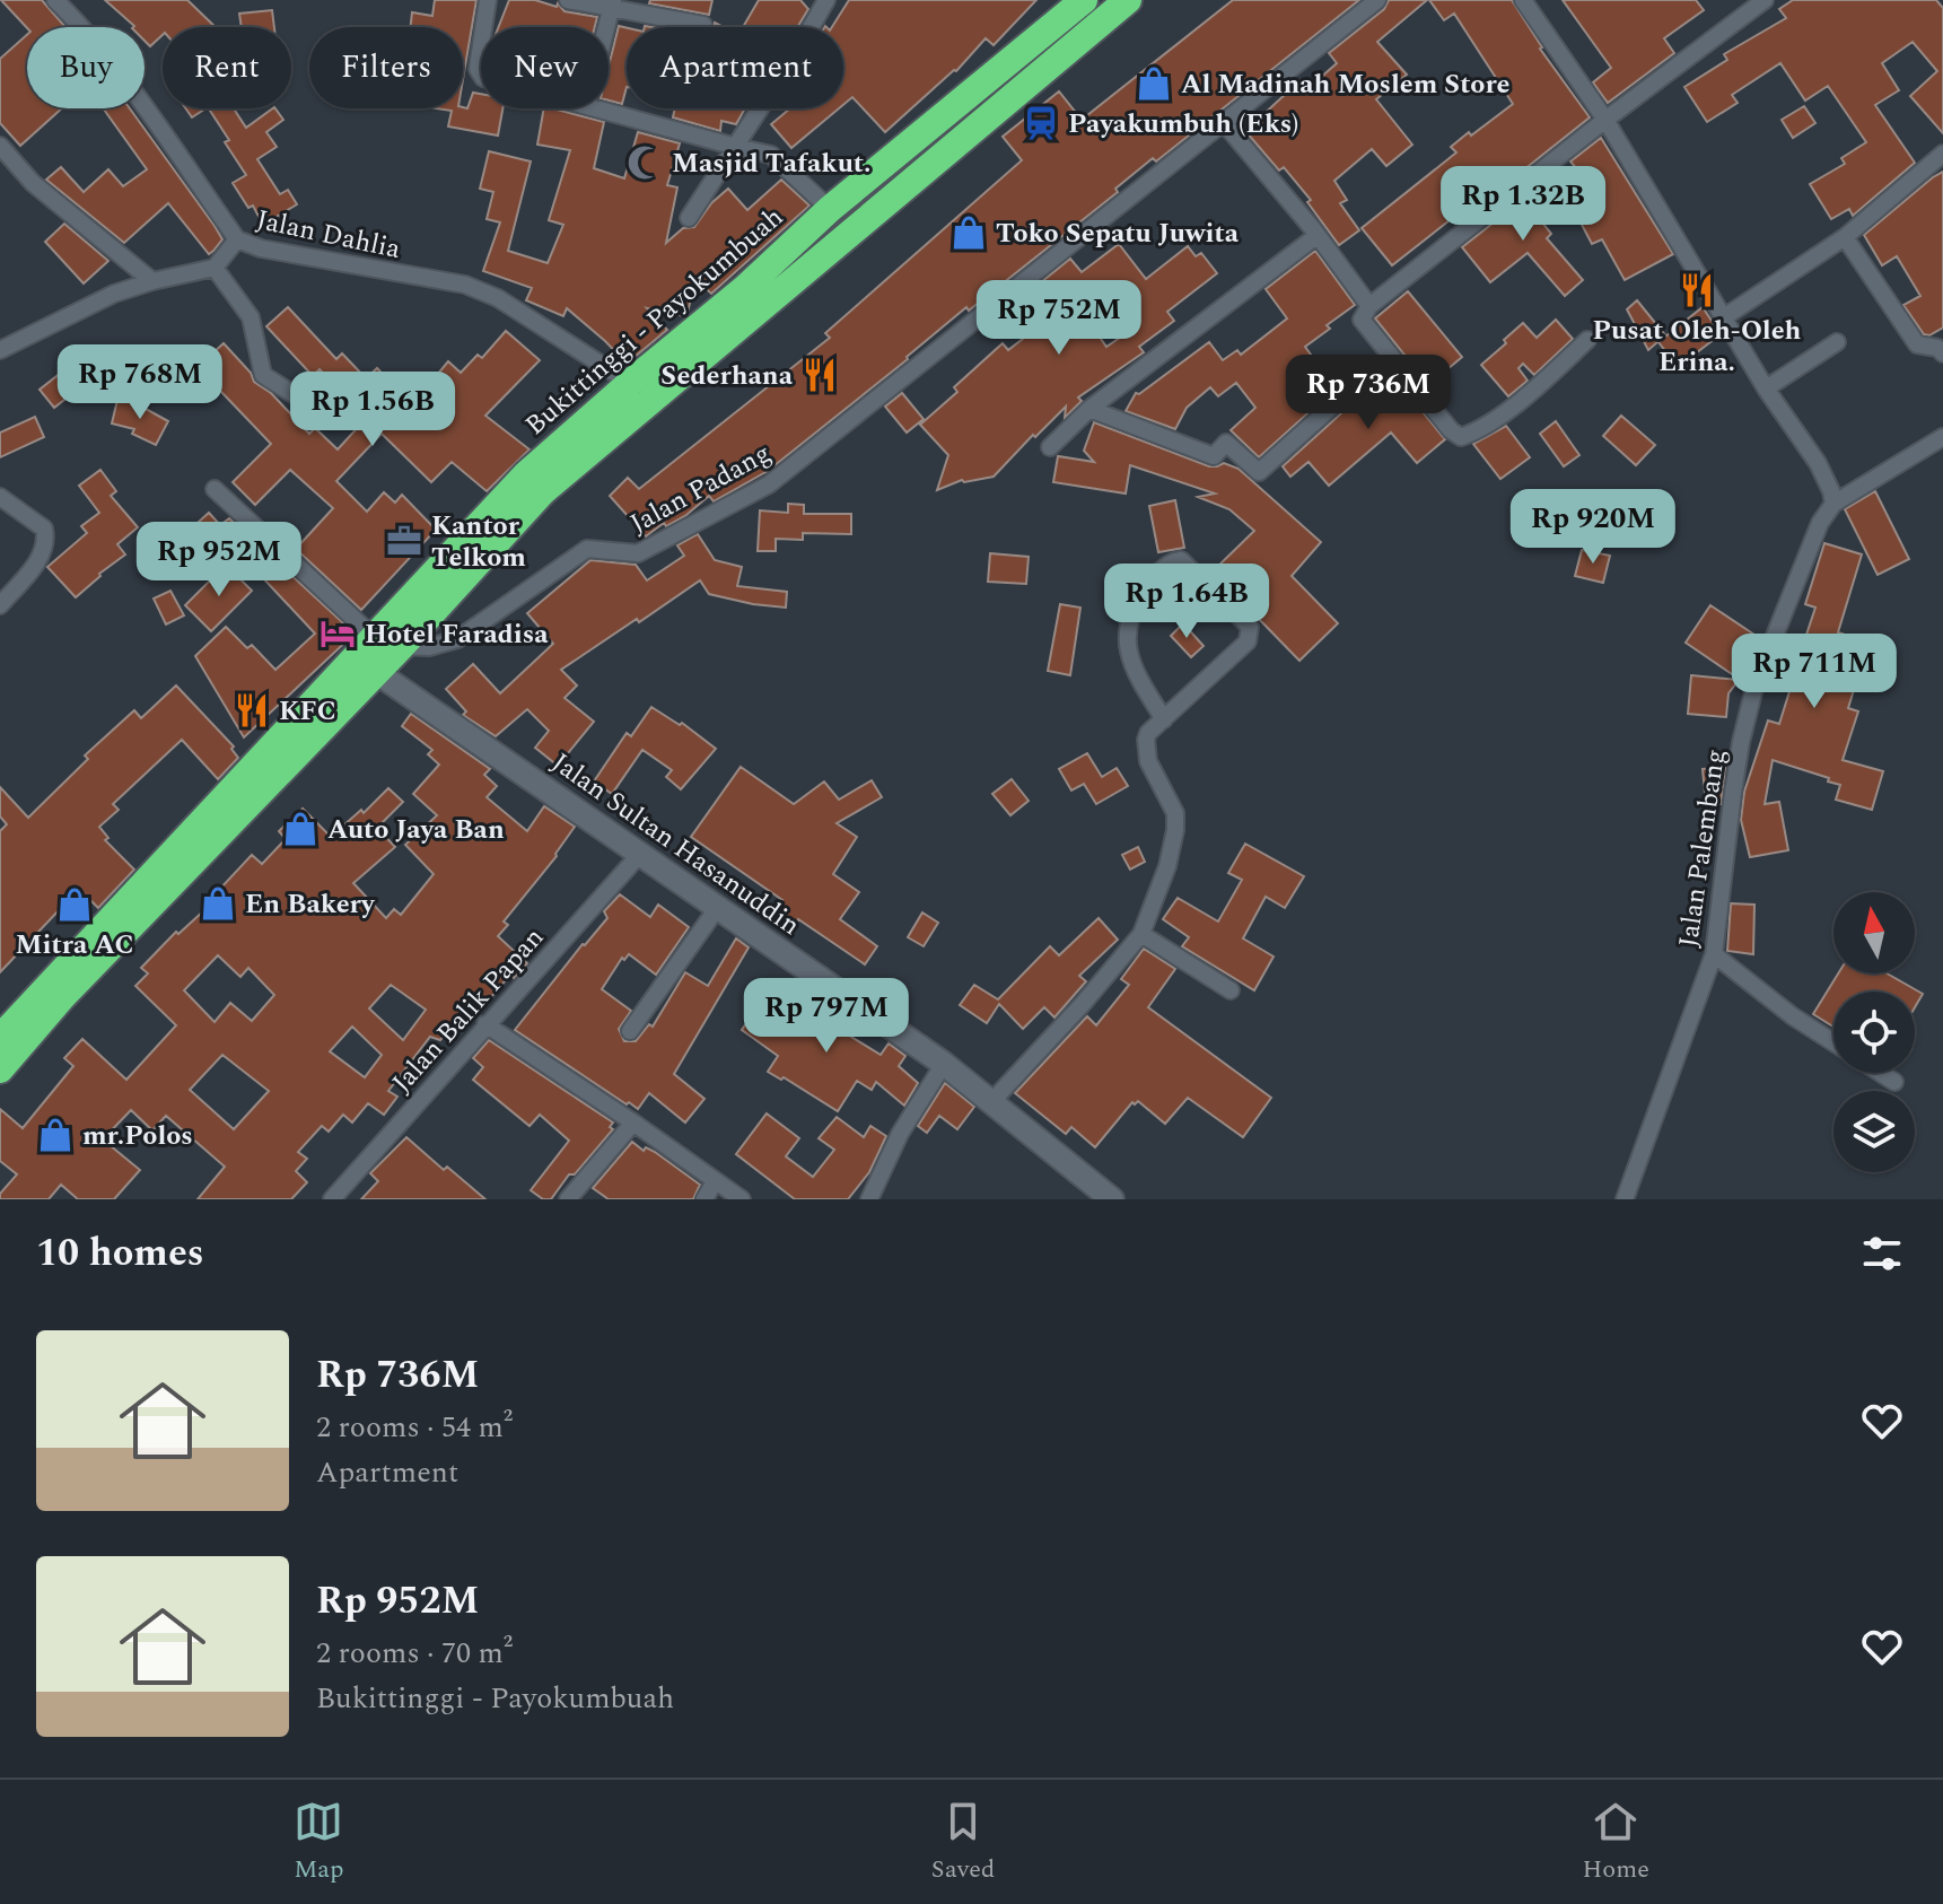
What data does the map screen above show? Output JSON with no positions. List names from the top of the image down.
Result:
{
  "streets": {
    "highway": ["Bukittinggi - Payokumbuah"],
    "street": [
      "Jalan Dahlia",
      "Jalan Padang",
      "Jalan Sultan Hasanuddin",
      "Jalan Palembang",
      "Jalan Balik Papan"
    ]
  },
  "crossings": [
    ["Jalan Dahlia", "Bukittinggi - Payokumbuah"],
    ["Bukittinggi - Payokumbuah", "Jalan Padang"],
    ["Bukittinggi - Payokumbuah", "Jalan Sultan Hasanuddin"],
    ["Jalan Sultan Hasanuddin", "Jalan Balik Papan"]
  ],
  "places": {
    "shop": [
      "Al Madinah Moslem Store",
      "Toko Sepatu Juwita",
      "Auto Jaya Ban",
      "En Bakery",
      "Mitra AC",
      "mr.Polos"
    ],
    "station": ["Payakumbuh (Eks)"],
    "mosque": ["Masjid Tafakut."],
    "restaurant": ["Pusat Oleh-Oleh Erina.", "Sederhana", "KFC"],
    "office": ["Kantor Telkom"],
    "hotel": ["Hotel Faradisa"]
  },
  "north": "top",
  "page": {
    "chip": [
      "Buy",
      "Rent",
      "Filters",
      "New",
      "Apartment"
    ],
    "price": [
      "Rp 1.32B",
      "Rp 752M",
      "Rp 768M",
      "Rp 736M",
      "Rp 1.56B",
      "Rp 920M",
      "Rp 952M",
      "Rp 1.64B",
      "Rp 711M",
      "Rp 797M"
    ],
    "heading": "10 homes",
    "list": [
      {
        "name": "Rp 736M",
        "note": "2 rooms · 54 m² · Apartment"
      },
      {
        "name": "Rp 952M",
        "note": "2 rooms · 70 m² · Bukittinggi - Payokumbuah"
      }
    ],
    "tabs": ["Map", "Saved", "Home"]
  }
}
